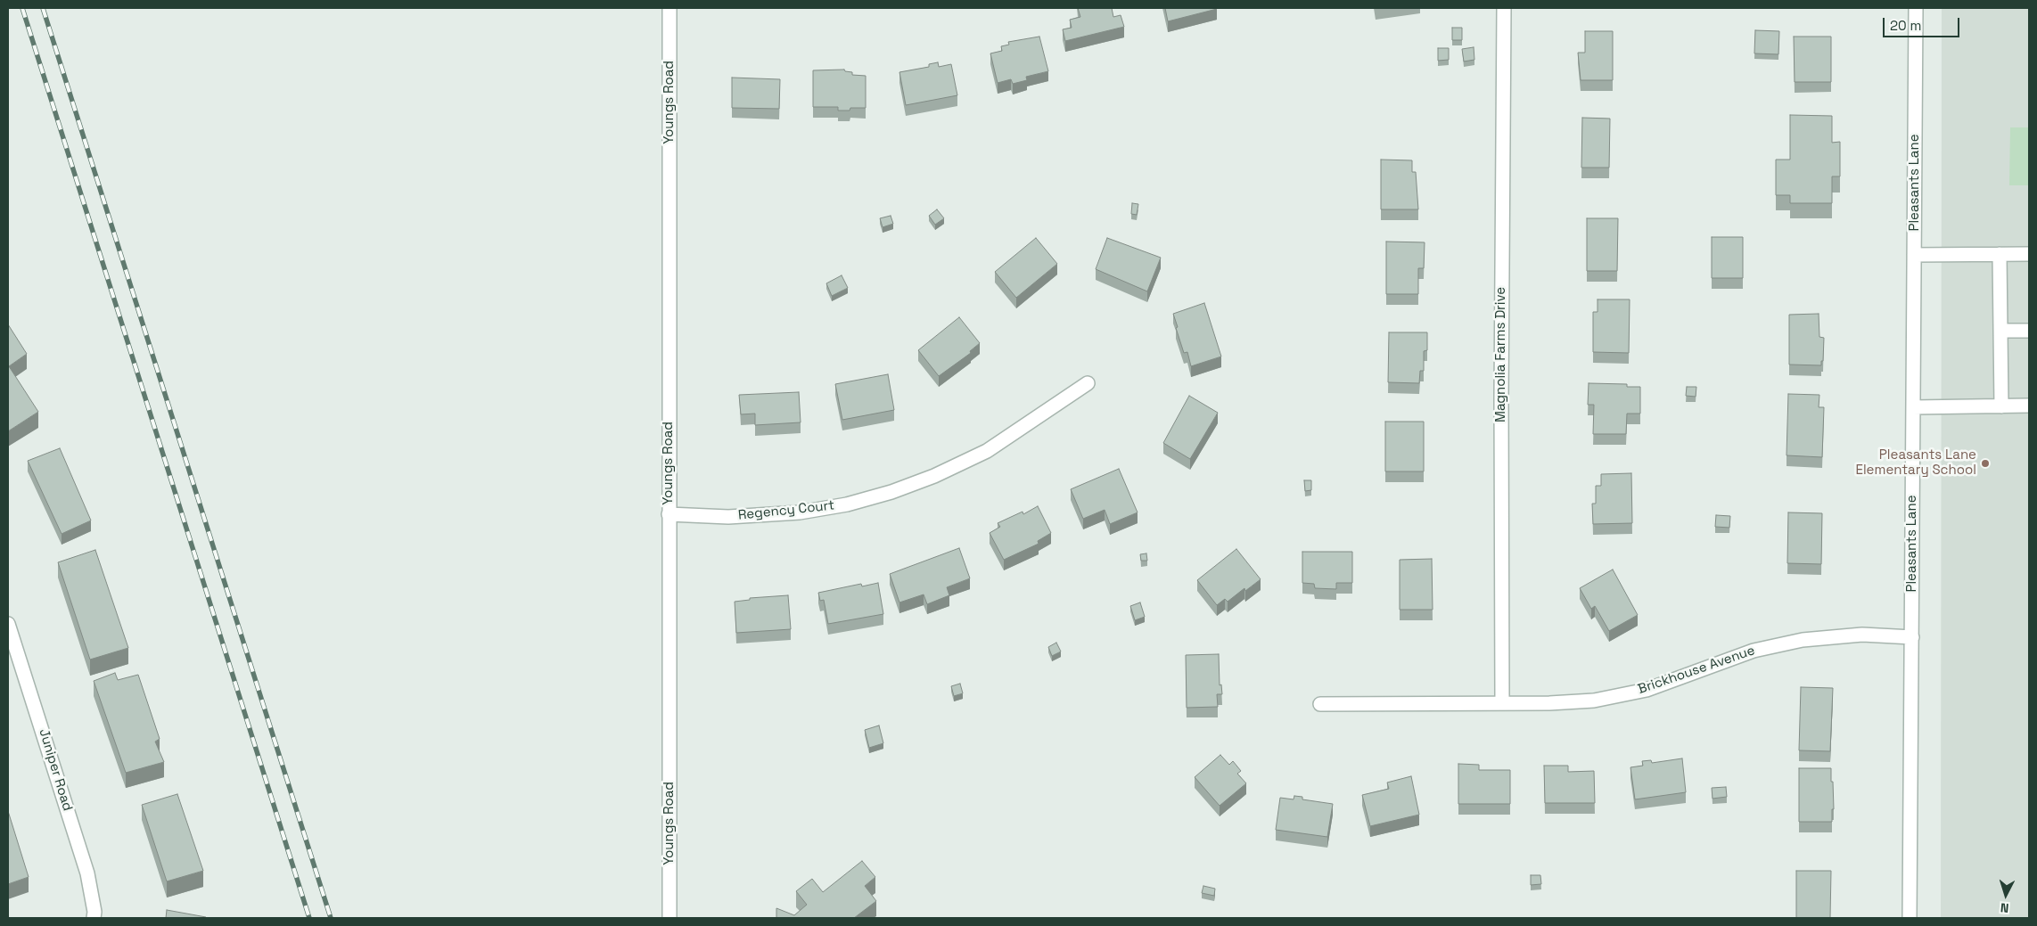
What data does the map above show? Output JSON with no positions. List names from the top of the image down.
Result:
{
  "streets": {
    "street": [
      "Youngs Road",
      "Pleasants Lane",
      "Magnolia Farms Drive",
      "Regency Court",
      "Brickhouse Avenue",
      "Juniper Road"
    ]
  },
  "crossings": [
    ["Youngs Road", "Regency Court"],
    ["Pleasants Lane", "Brickhouse Avenue"],
    ["Magnolia Farms Drive", "Brickhouse Avenue"]
  ],
  "places": ["Pleasants Lane Elementary School"],
  "scale_bar": "20 m",
  "north": "bottom"
}
